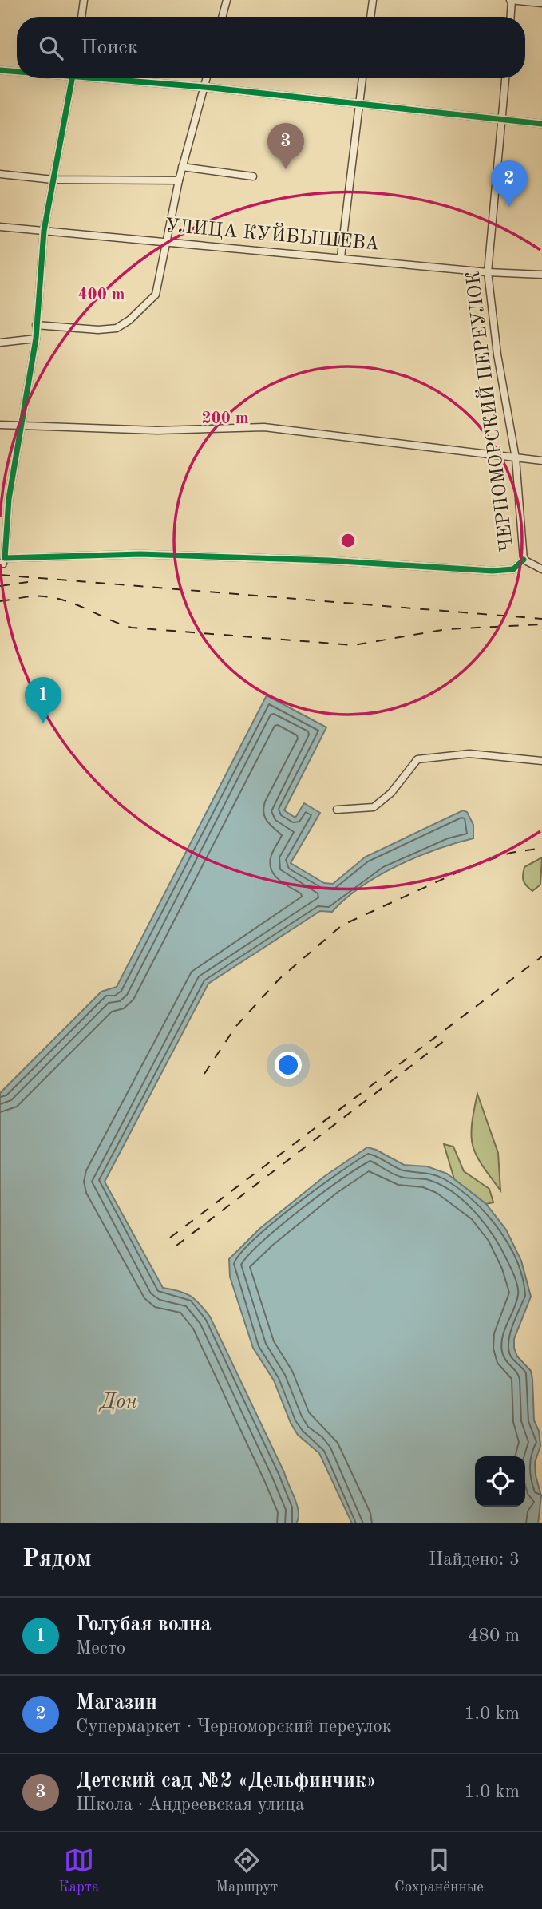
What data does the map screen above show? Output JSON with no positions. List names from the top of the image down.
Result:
{
  "streets": {
    "street": ["УЛИЦА КУЙБЫШЕВА", "ЧЕРНОМОРСКИЙ ПЕРЕУЛОК"]
  },
  "crossings": [
    ["УЛИЦА КУЙБЫШЕВА", "ЧЕРНОМОРСКИЙ ПЕРЕУЛОК"]
  ],
  "water": ["Дон"],
  "page": {
    "search": "Поиск",
    "pins": ["3", "2", "1"],
    "heading": ["Рядом", "Найдено: 3"],
    "list": [
      {
        "mark": "1",
        "name": "Голубая волна",
        "note": "Место",
        "value": "480 m"
      },
      {
        "mark": "2",
        "name": "Магазин",
        "note": "Супермаркет · Черноморский переулок",
        "value": "1.0 km"
      },
      {
        "mark": "3",
        "name": "Детский сад №2 «Дельфинчик»",
        "note": "Школа · Андреевская улица",
        "value": "1.0 km"
      }
    ],
    "nav": ["Карта", "Маршрут", "Сохранённые"]
  },
  "rings": ["400 m", "200 m"]
}
